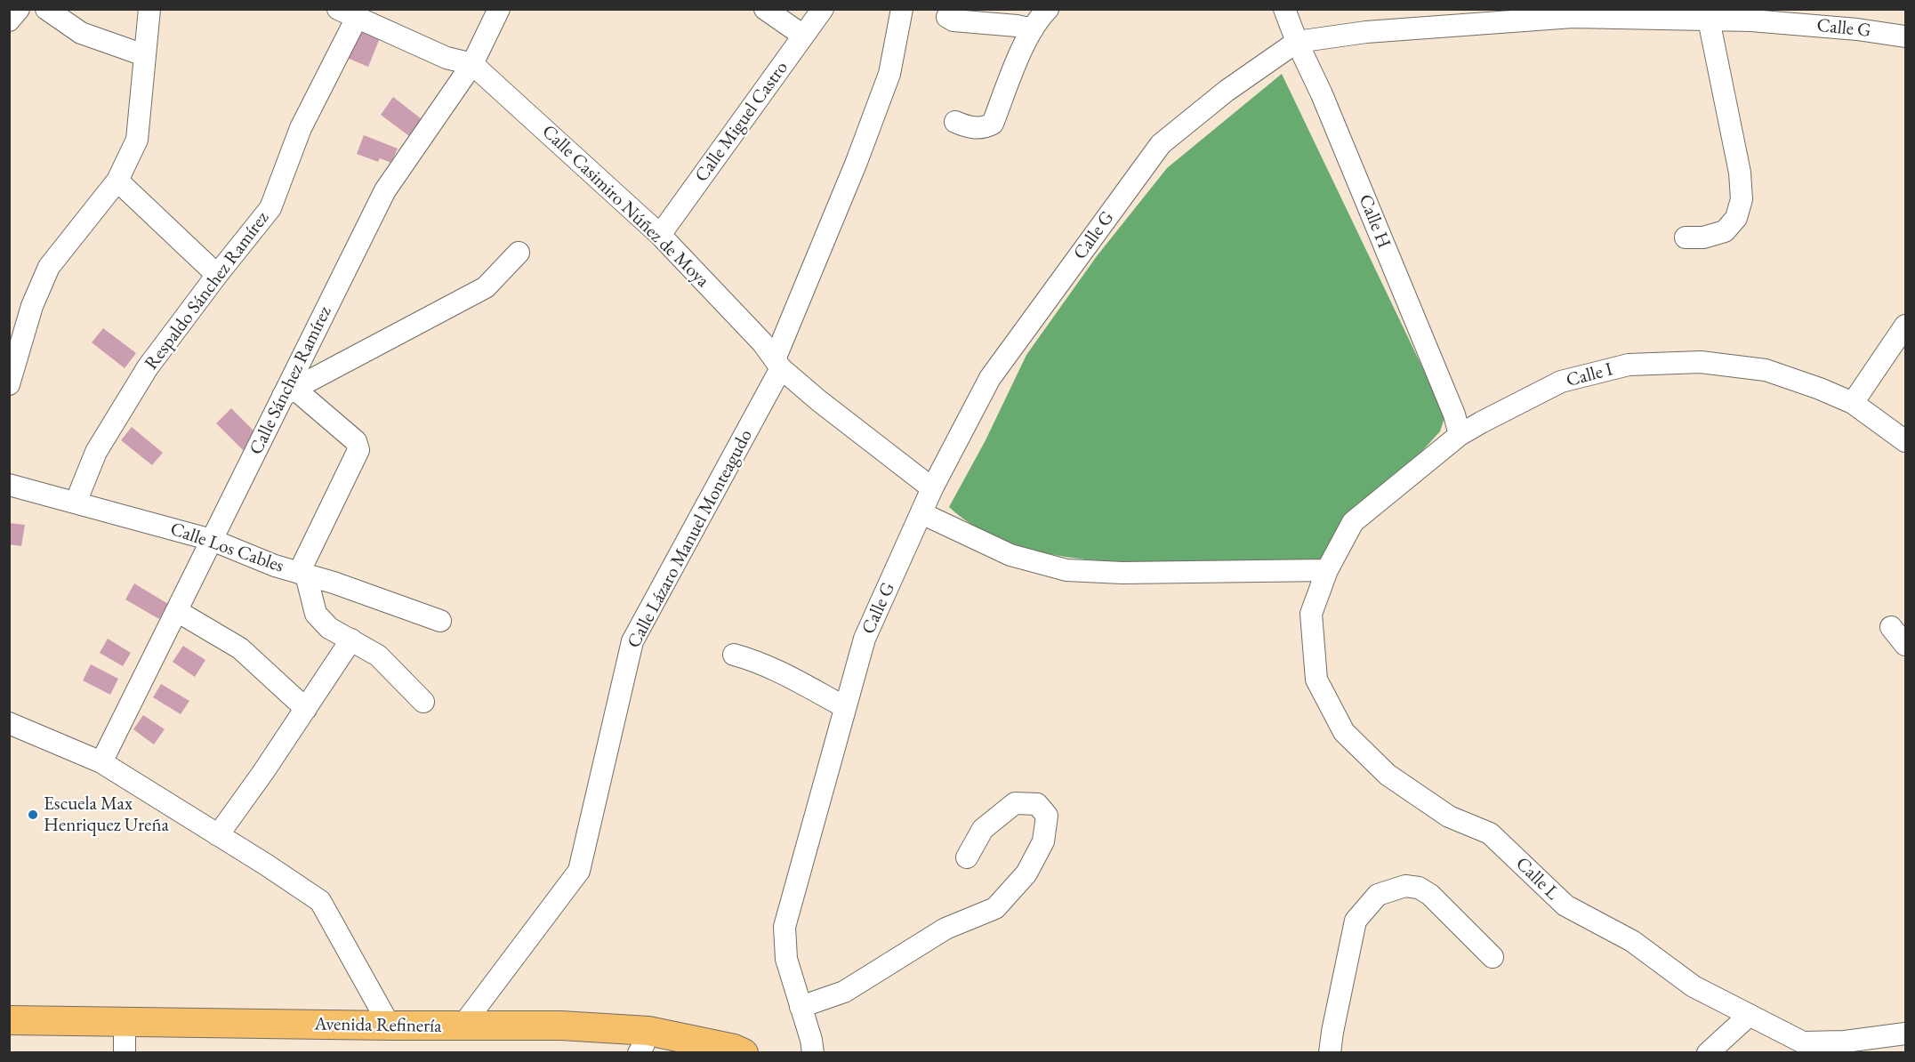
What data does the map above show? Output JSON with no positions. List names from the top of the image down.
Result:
{
  "streets": {
    "main road": ["Avenida Refinería"],
    "street": [
      "Calle G",
      "Calle Miguel Castro",
      "Calle Casimiro Núñez de Moya",
      "Calle H",
      "Respaldo Sánchez Ramírez",
      "Calle I",
      "Calle Sánchez Ramírez",
      "Calle Lázaro Manuel Monteagudo",
      "Calle Los Cables",
      "Calle L"
    ]
  },
  "crossings": [
    ["Calle G", "Calle Casimiro Núñez de Moya"],
    ["Calle G", "Calle H"],
    ["Calle Miguel Castro", "Calle Casimiro Núñez de Moya"],
    ["Calle Casimiro Núñez de Moya", "Respaldo Sánchez Ramírez"],
    ["Calle Casimiro Núñez de Moya", "Calle Sánchez Ramírez"],
    ["Calle Casimiro Núñez de Moya", "Calle Lázaro Manuel Monteagudo"],
    ["Calle H", "Calle I"],
    ["Respaldo Sánchez Ramírez", "Calle Los Cables"],
    ["Calle I", "Calle L"],
    ["Calle Sánchez Ramírez", "Calle Los Cables"],
    ["Calle Lázaro Manuel Monteagudo", "Avenida Refinería"]
  ],
  "places": ["Escuela Max Henriquez Ureña"]
}
